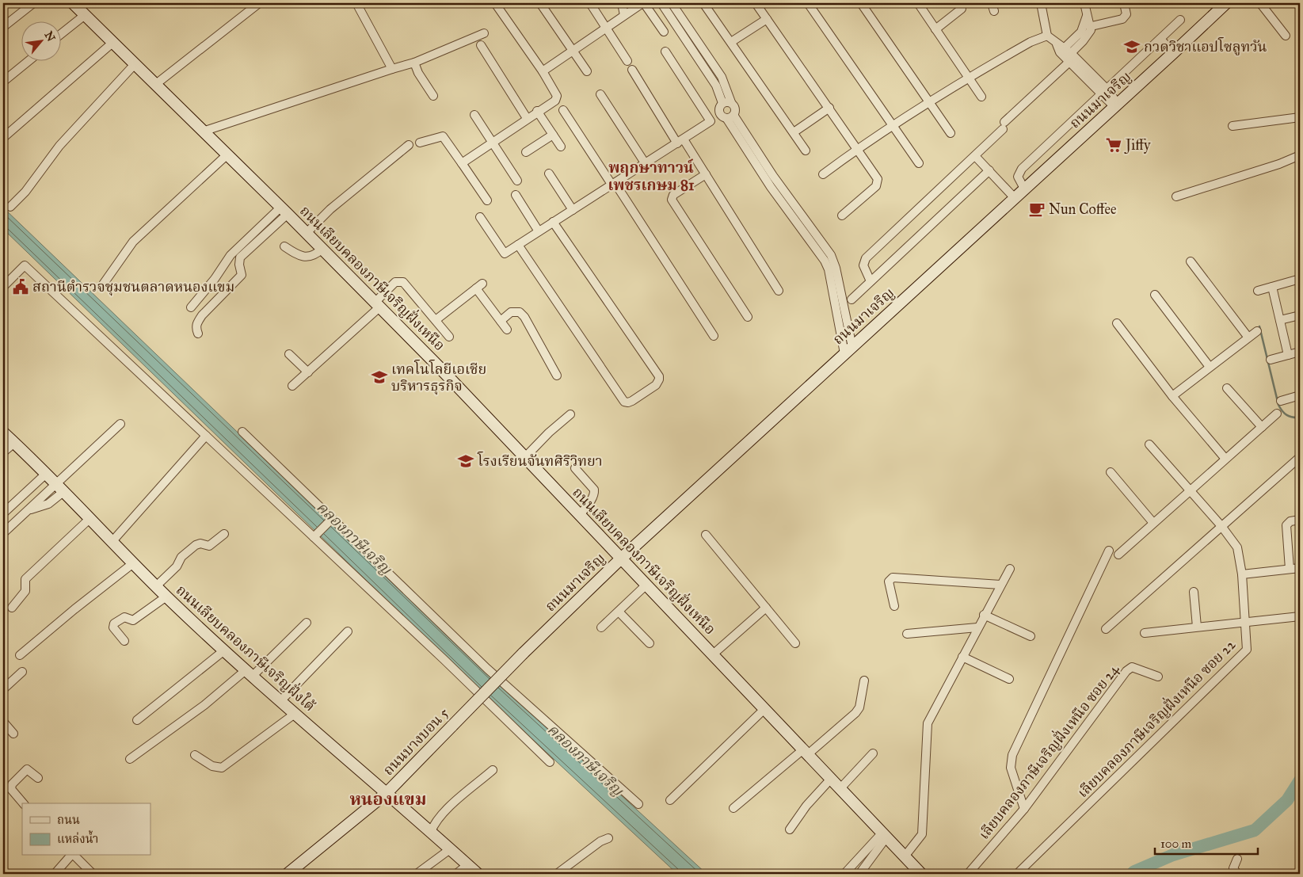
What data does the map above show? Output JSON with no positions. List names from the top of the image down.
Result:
{
  "streets": {
    "main road": [
      "ถนนมาเจริญ",
      "ถนนเลียบคลองภาษีเจริญฝั่งเหนือ",
      "ถนนเลียบคลองภาษีเจริญฝั่งใต้",
      "ถนนบางบอน 5"
    ],
    "street": ["เลียบคลองภาษีเจริญฝั่งเหนือ ซอย 22", "เลียบคลองภาษีเจริญฝั่งเหนือ ซอย 24"]
  },
  "crossings": [
    ["ถนนมาเจริญ", "ถนนเลียบคลองภาษีเจริญฝั่งเหนือ"],
    ["ถนนมาเจริญ", "ถนนบางบอน 5"],
    ["ถนนเลียบคลองภาษีเจริญฝั่งใต้", "ถนนบางบอน 5"]
  ],
  "districts": ["พฤกษาทาวน์ เพชรเกษม 81", "หนองแขม"],
  "water": ["คลองภาษีเจริญ"],
  "places": {
    "school or university": ["กวดวิชาแอปโซลูทวัน", "เทคโนโลยีเอเชีย บริหารธุรกิจ", "โรงเรียนจันทศิริวิทยา"],
    "supermarket": ["Jiffy"],
    "cafe": ["Nun Coffee"],
    "public building": ["สถานีตำรวจชุมชนตลาดหนองแขม"]
  },
  "legend": ["ถนน", "แหล่งน้ำ"],
  "scale_bar": "100 m",
  "north": "top right"
}
